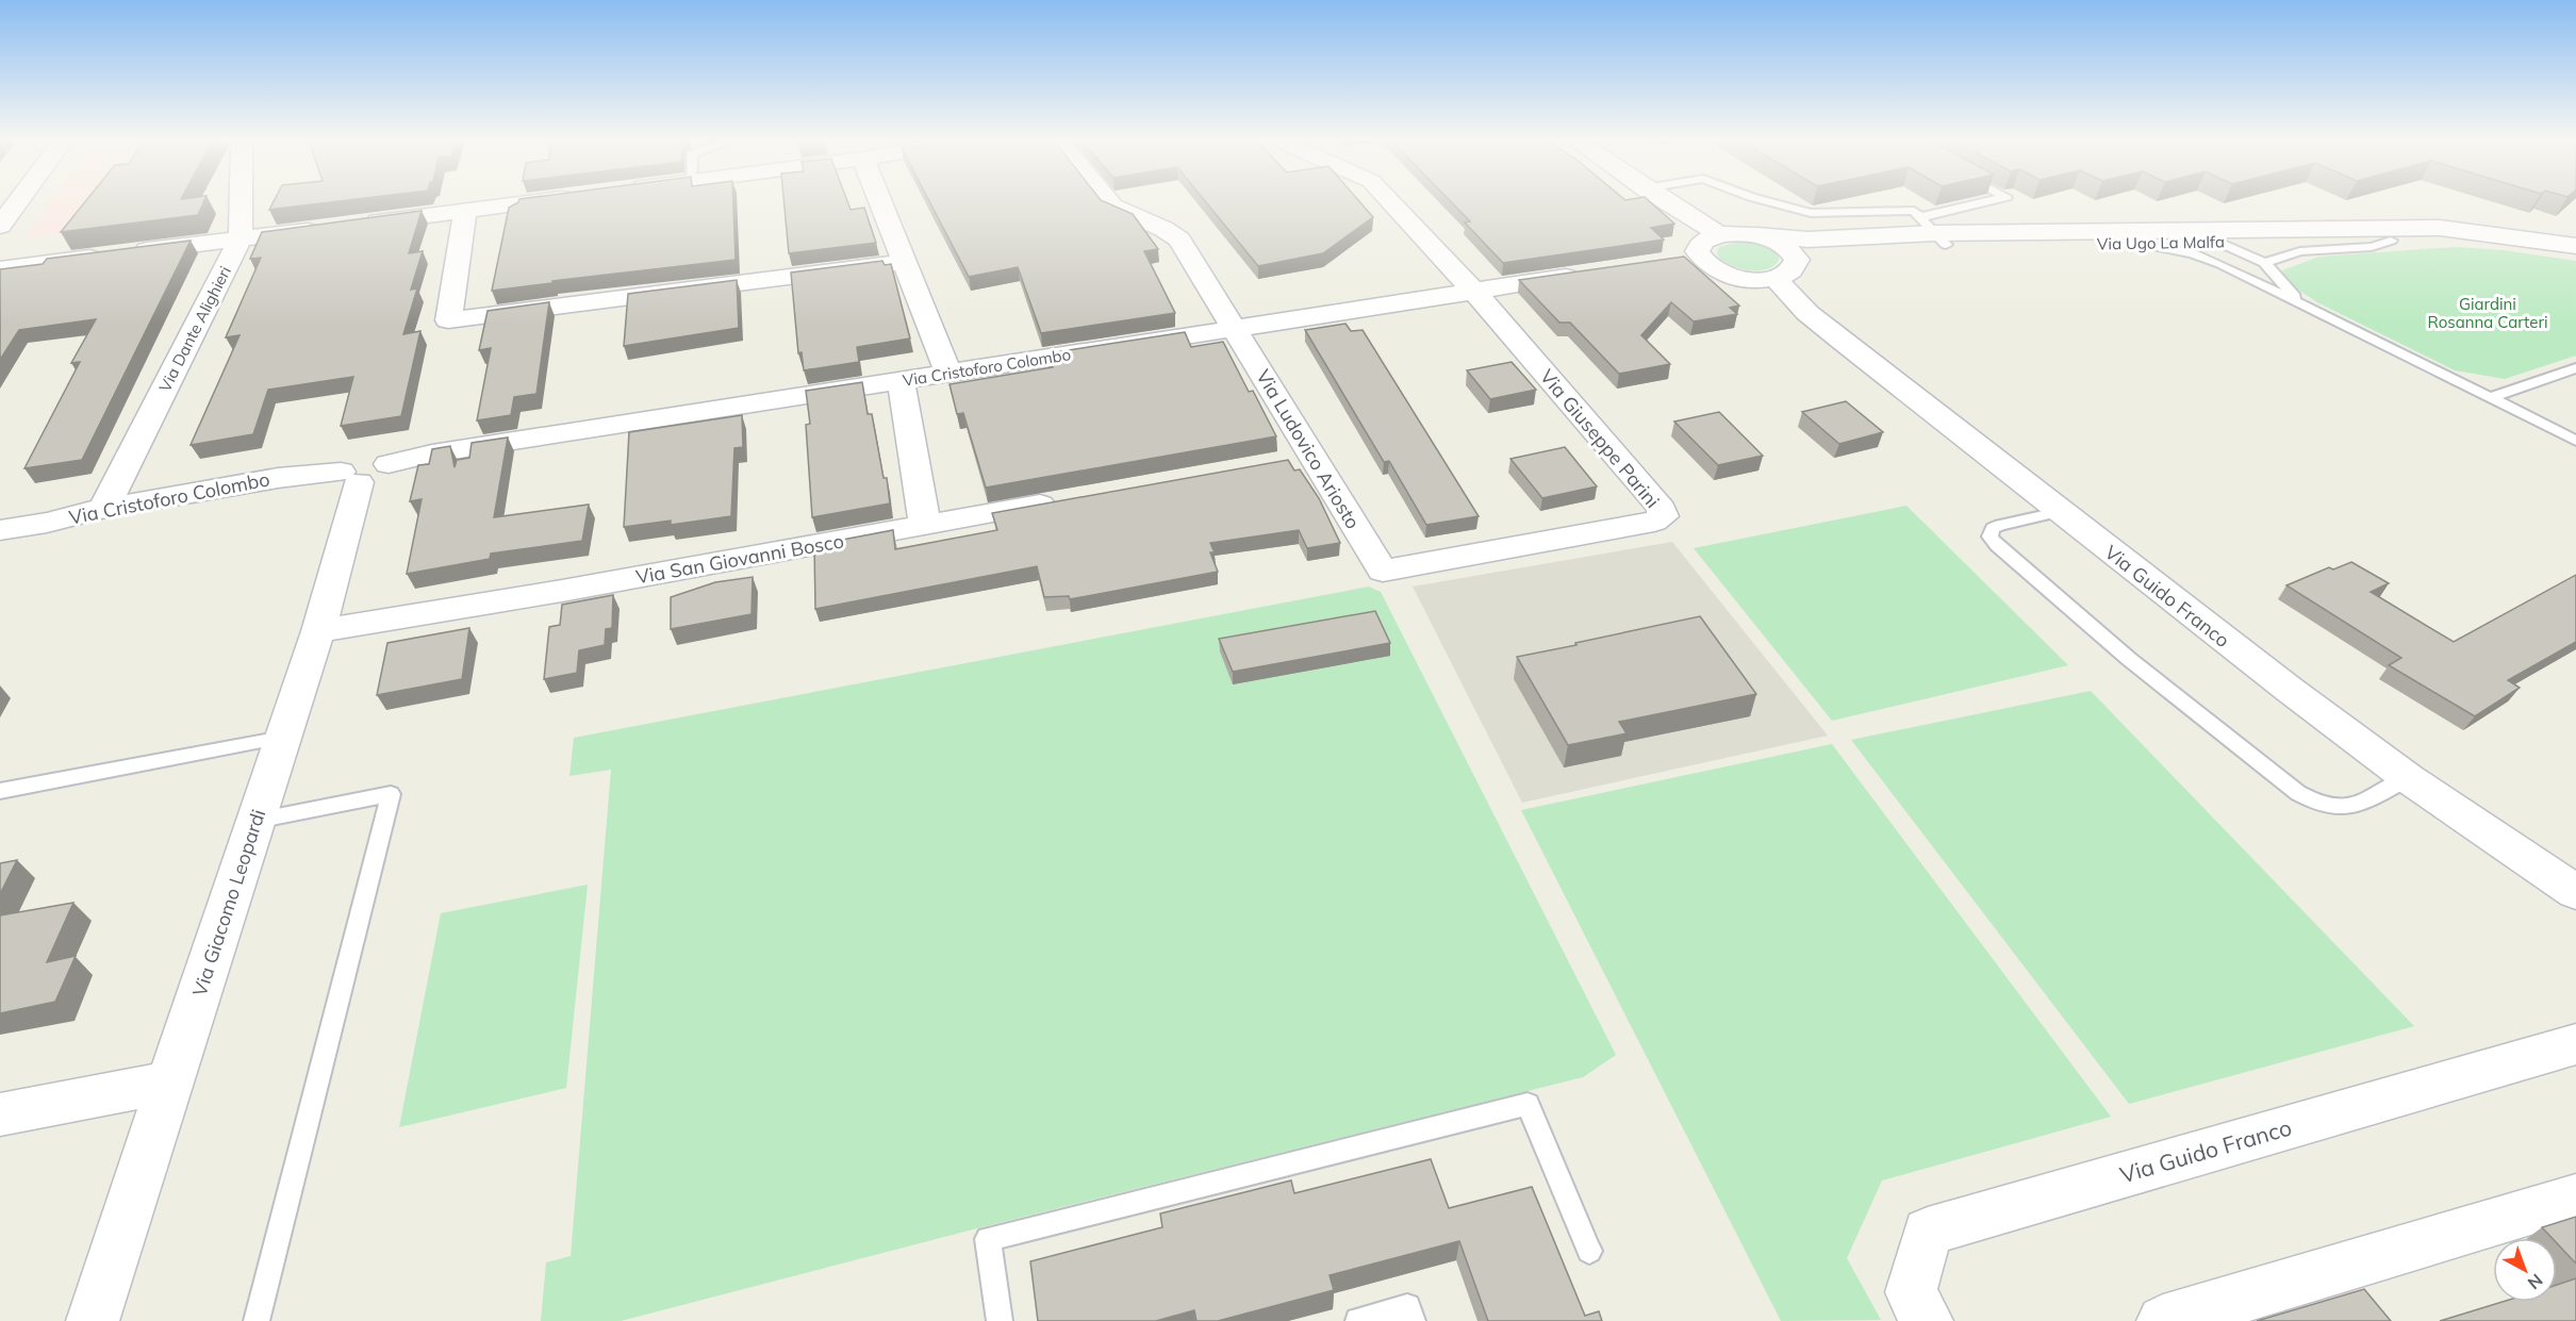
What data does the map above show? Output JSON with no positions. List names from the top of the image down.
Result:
{
  "streets": {
    "street": [
      "Via Ugo La Malfa",
      "Via Dante Alighieri",
      "Via Cristoforo Colombo",
      "Via Giuseppe Parini",
      "Via Ludovico Ariosto",
      "Via San Giovanni Bosco",
      "Via Guido Franco",
      "Via Giacomo Leopardi"
    ]
  },
  "crossings": [
    ["Via Ugo La Malfa", "Via Guido Franco"],
    ["Via Dante Alighieri", "Via Cristoforo Colombo"],
    ["Via Cristoforo Colombo", "Via Giuseppe Parini"],
    ["Via Cristoforo Colombo", "Via Ludovico Ariosto"],
    ["Via Cristoforo Colombo", "Via Giacomo Leopardi"],
    ["Via Giuseppe Parini", "Via Ludovico Ariosto"],
    ["Via San Giovanni Bosco", "Via Giacomo Leopardi"]
  ],
  "parks": ["Giardini Rosanna Carteri"],
  "north": "bottom right"
}
